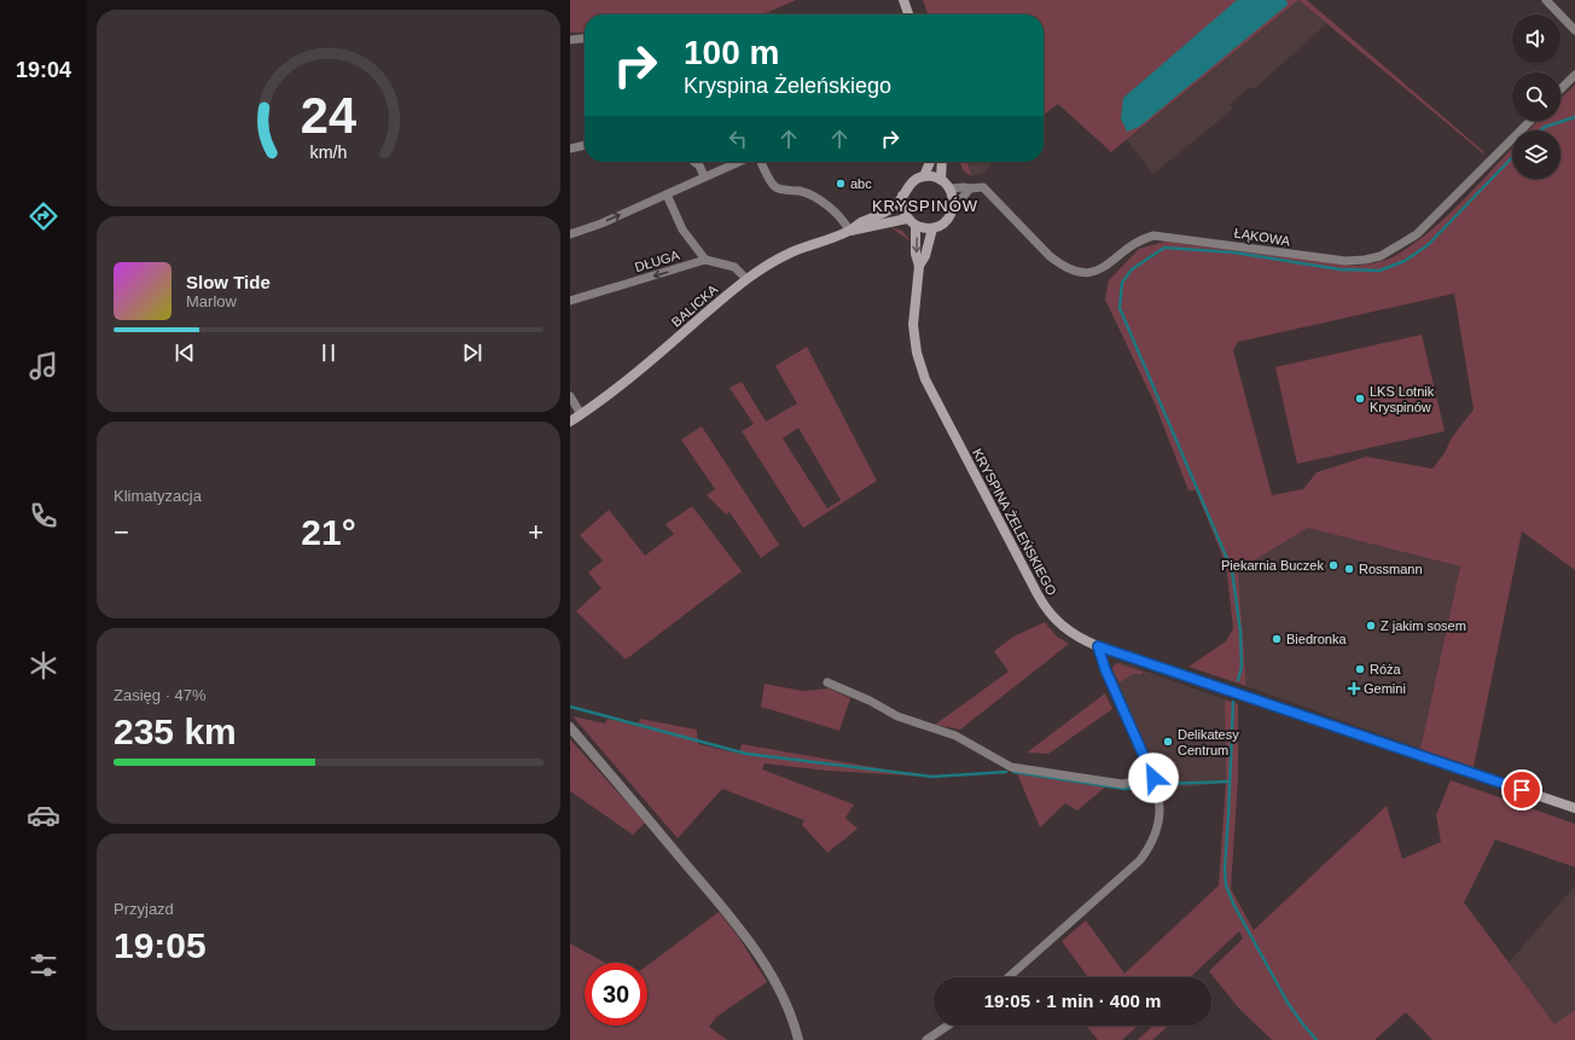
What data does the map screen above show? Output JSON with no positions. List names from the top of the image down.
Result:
{
  "streets": {
    "main road": ["BALICKA", "KRYSPINA ŻELEŃSKIEGO"],
    "street": ["ŁĄKOWA", "DŁUGA"]
  },
  "crossings": [
    ["ŁĄKOWA", "BALICKA"],
    ["ŁĄKOWA", "KRYSPINA ŻELEŃSKIEGO"],
    ["BALICKA", "KRYSPINA ŻELEŃSKIEGO"]
  ],
  "districts": ["KRYSPINÓW"],
  "places": {
    "other": [
      "abc",
      "LKS Lotnik Kryspinów",
      "Piekarnia Buczek",
      "Rossmann",
      "Z jakim sosem",
      "Biedronka",
      "Róża",
      "Delikatesy Centrum"
    ],
    "health": ["Gemini"]
  },
  "page": {
    "tabs": "19:04",
    "turn": ["100 m", "Kryspina Żeleńskiego"],
    "song": ["Slow Tide", "Marlow"],
    "tile": [
      "Klimatyzacja",
      ["Zasięg · 47%", "235 km"],
      ["Przyjazd", "19:05"]
    ],
    "heat": ["−", "21°", "+"],
    "limit": "30",
    "trip": "19:05 · 1 min · 400 m",
    "gauge": ["24", "km/h"]
  }
}
